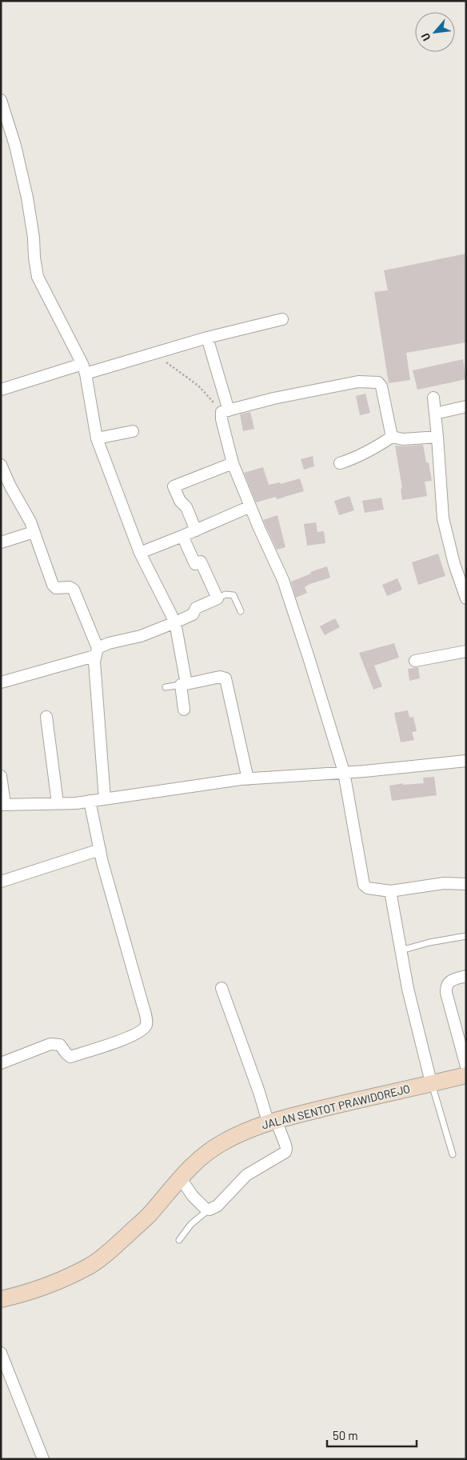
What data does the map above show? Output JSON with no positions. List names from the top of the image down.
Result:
{
  "streets": {
    "main road": ["JALAN SENTOT PRAWIDOREJO"]
  },
  "scale_bar": "50 m",
  "north": "bottom left"
}
